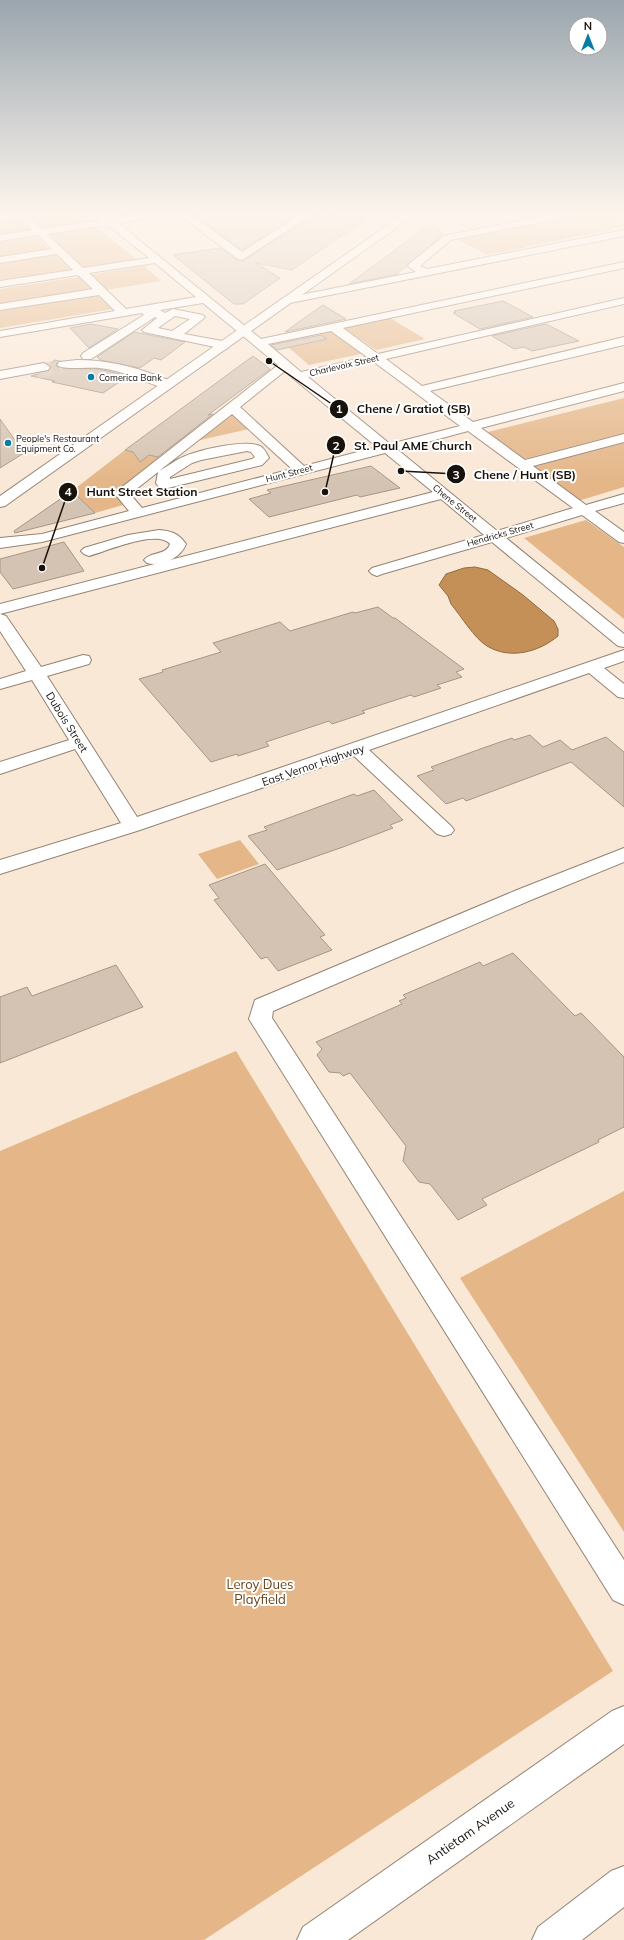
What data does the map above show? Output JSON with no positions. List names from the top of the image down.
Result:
{
  "streets": {
    "street": [
      "Charlevoix Street",
      "Hunt Street",
      "Chene Street",
      "Hendricks Street",
      "Dubois Street",
      "East Vernor Highway",
      "Antietam Avenue"
    ]
  },
  "crossings": [
    ["Charlevoix Street", "Chene Street"],
    ["Hunt Street", "Chene Street"],
    ["Chene Street", "Hendricks Street"],
    ["Dubois Street", "East Vernor Highway"]
  ],
  "parks": ["Leroy Dues Playfield"],
  "places": [
    "Chene / Gratiot (SB)",
    "Comerica Bank",
    "People's Restaurant Equipment Co.",
    "Chene / Hunt (SB)",
    "St. Paul AME Church",
    "Hunt Street Station"
  ],
  "north": "top"
}
